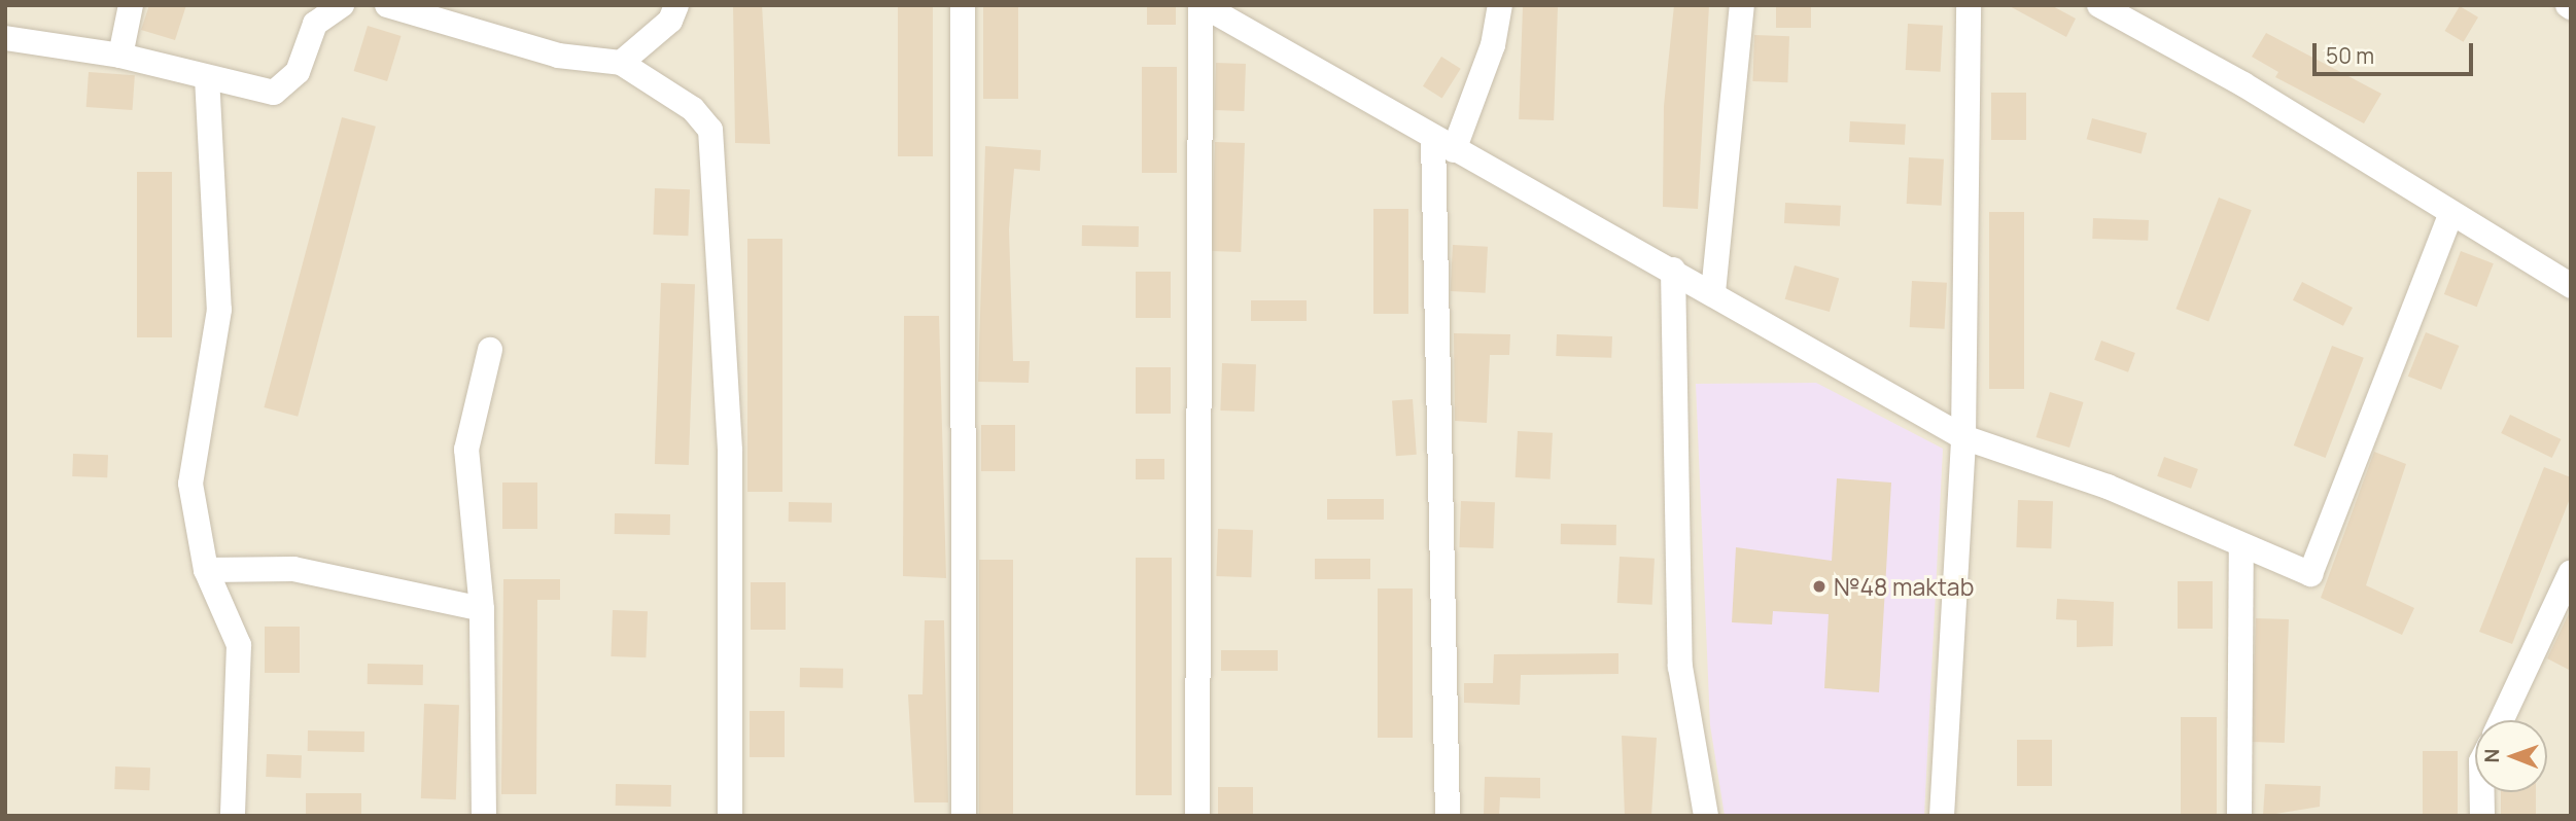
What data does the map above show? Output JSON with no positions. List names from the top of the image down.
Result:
{
  "places": ["№48 maktab"],
  "scale_bar": "50 m",
  "north": "left"
}
